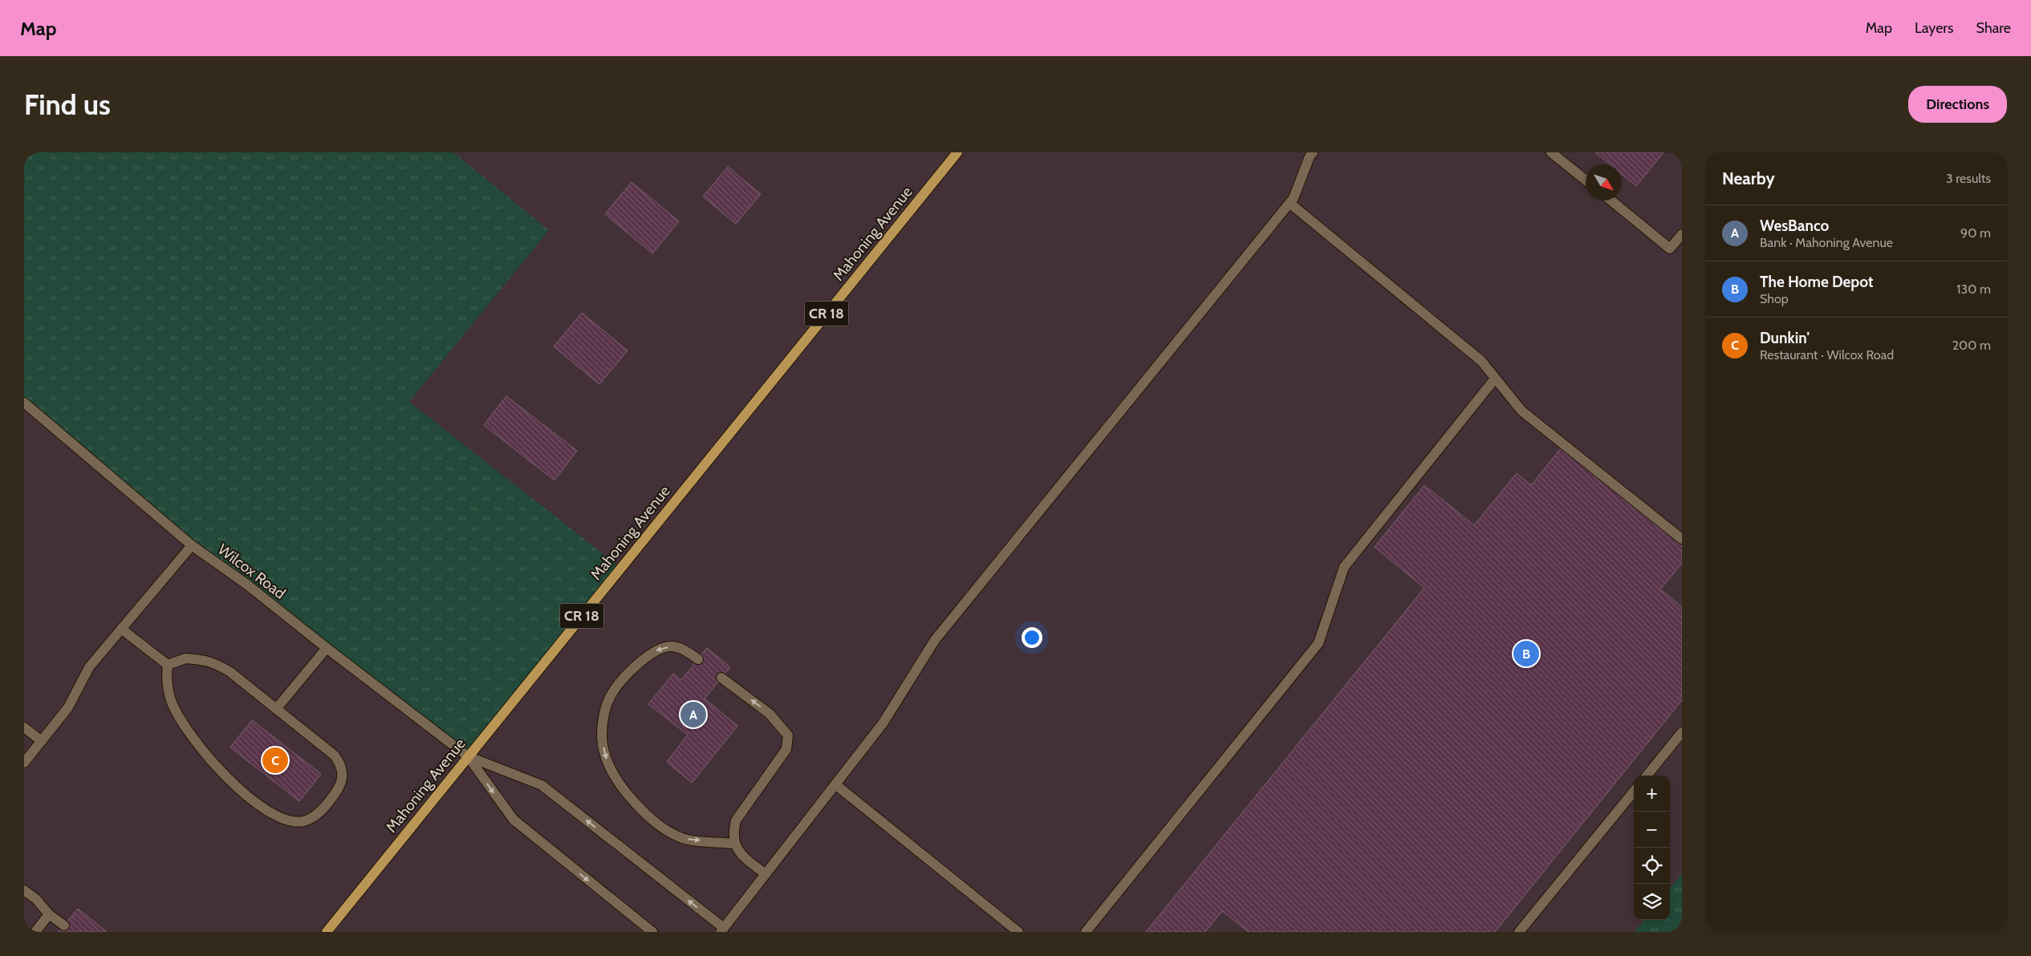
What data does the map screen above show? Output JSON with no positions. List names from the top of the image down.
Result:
{
  "streets": {
    "main road": ["Mahoning Avenue", "CR 18"],
    "street": ["Wilcox Road"]
  },
  "crossings": [
    ["Mahoning Avenue", "Wilcox Road"]
  ],
  "north": "bottom right",
  "page": {
    "header": "Map",
    "nav": ["Map", "Layers", "Share"],
    "buttons": "Directions",
    "title": "Find us",
    "heading": ["Nearby", "3 results"],
    "list": [
      {
        "mark": "A",
        "name": "WesBanco",
        "note": "Bank · Mahoning Avenue",
        "value": "90 m"
      },
      {
        "mark": "B",
        "name": "The Home Depot",
        "note": "Shop",
        "value": "130 m"
      },
      {
        "mark": "C",
        "name": "Dunkin'",
        "note": "Restaurant · Wilcox Road",
        "value": "200 m"
      }
    ],
    "pins": ["B", "A", "C"],
    "map_buttons": ["+", "−"]
  }
}
